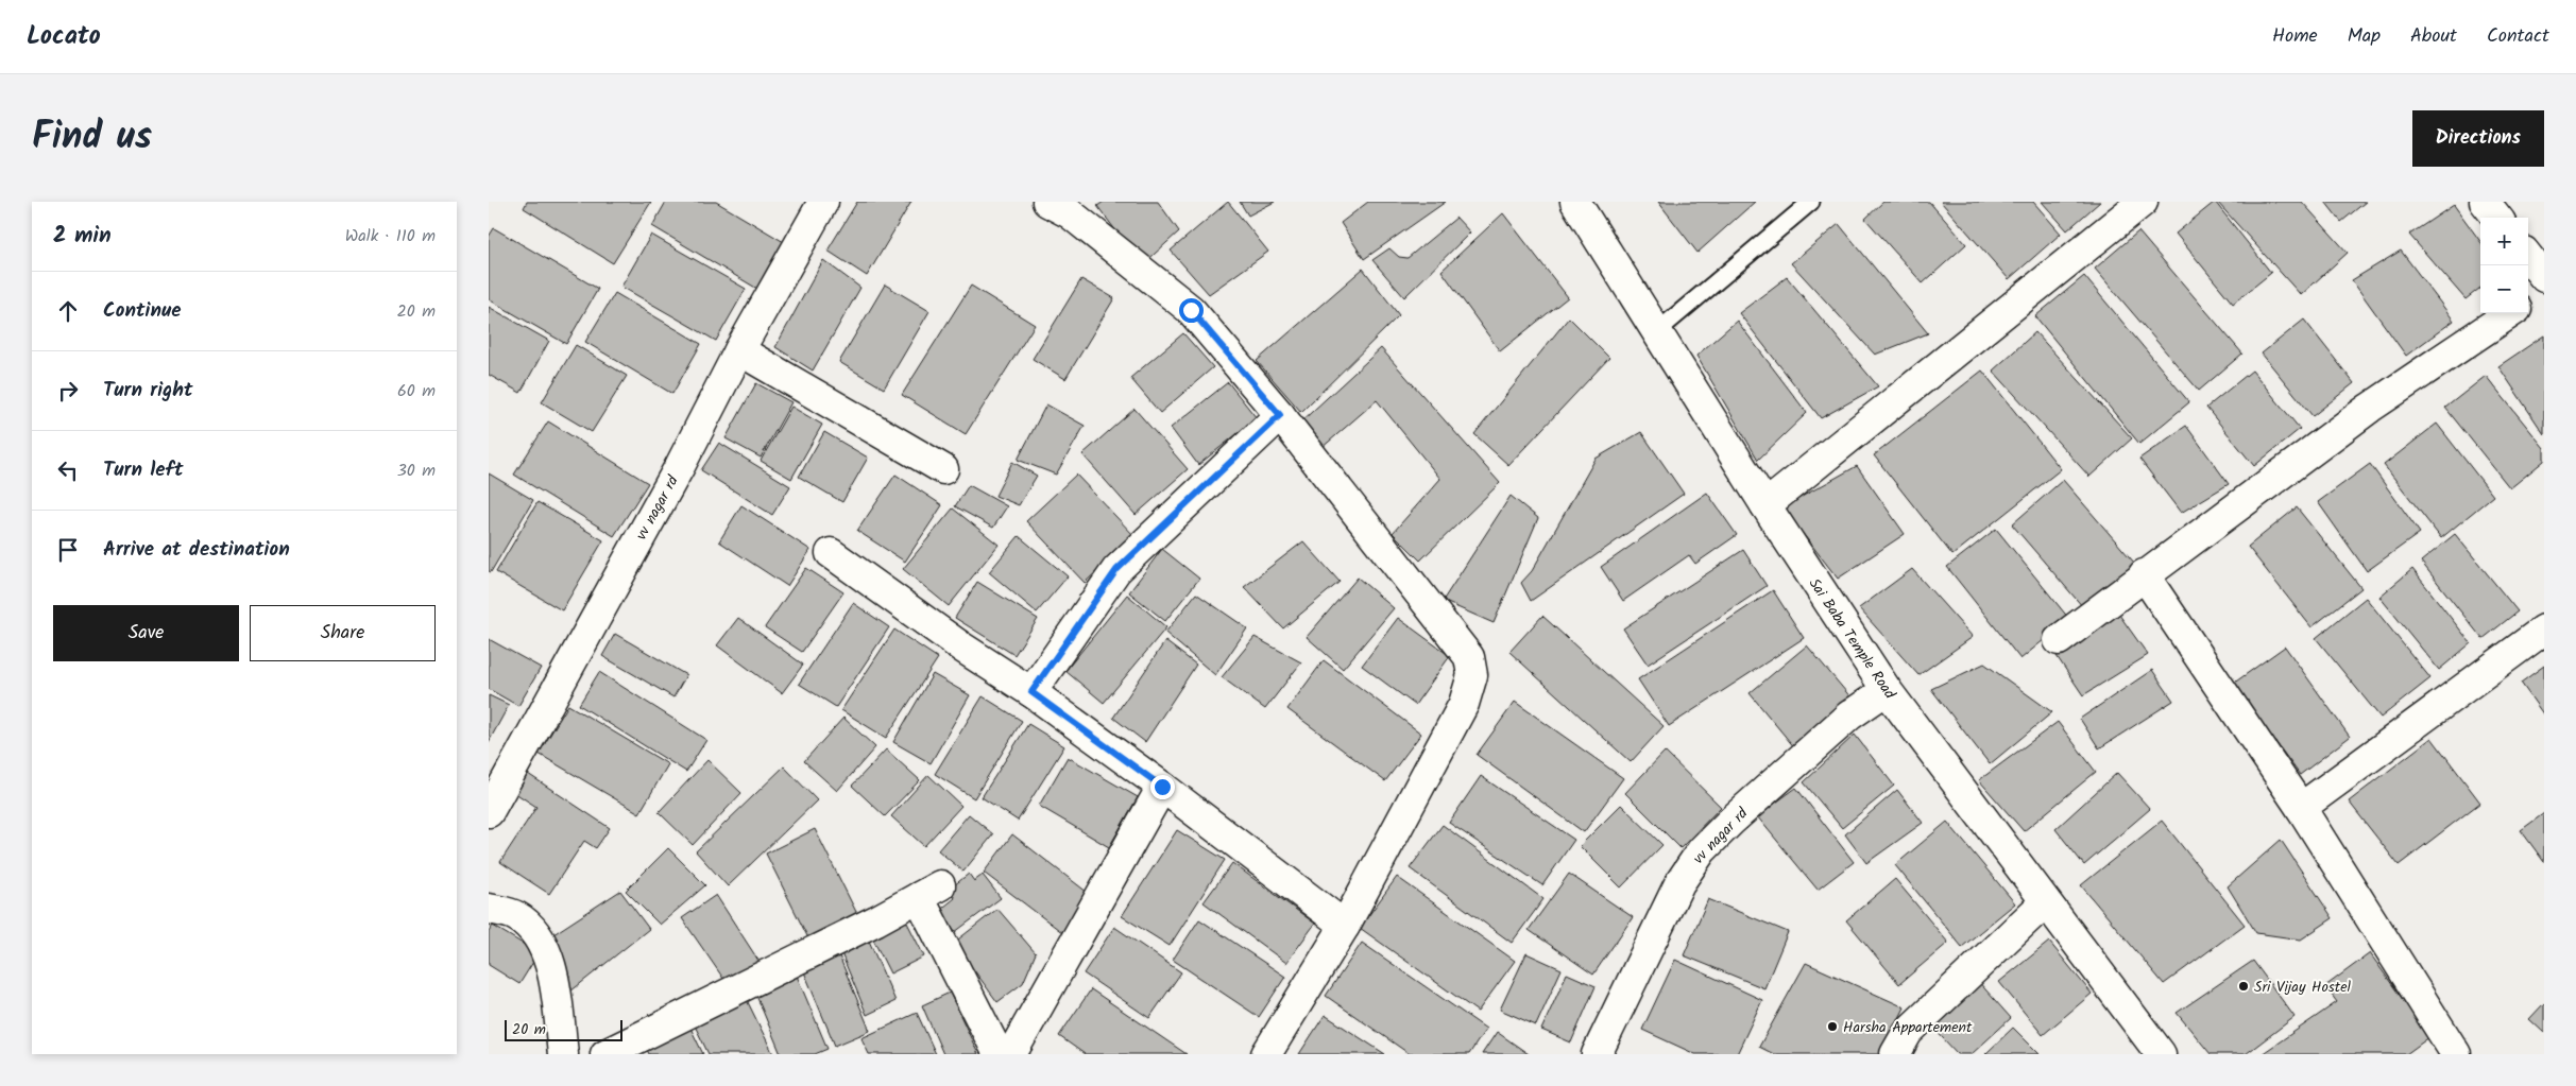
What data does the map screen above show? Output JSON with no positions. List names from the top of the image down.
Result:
{
  "streets": {
    "street": ["vv nagar rd", "Sai Baba Temple Road"]
  },
  "crossings": [
    ["vv nagar rd", "Sai Baba Temple Road"]
  ],
  "places": ["Sri Vijay Hostel", "Harsha Appartement"],
  "scale_bar": "20 m",
  "page": {
    "header": "Locato",
    "nav": [
      "Home",
      "Map",
      "About",
      "Contact"
    ],
    "title": "Find us",
    "buttons": [
      "Directions",
      ["Save", "Share"]
    ],
    "heading": ["2 min", "Walk · 110 m"],
    "map_buttons": ["+", "−"],
    "list": [
      ["Continue", "20 m"],
      ["Turn right", "60 m"],
      ["Turn left", "30 m"],
      "Arrive at destination"
    ],
    "scale": "20 m"
  }
}
